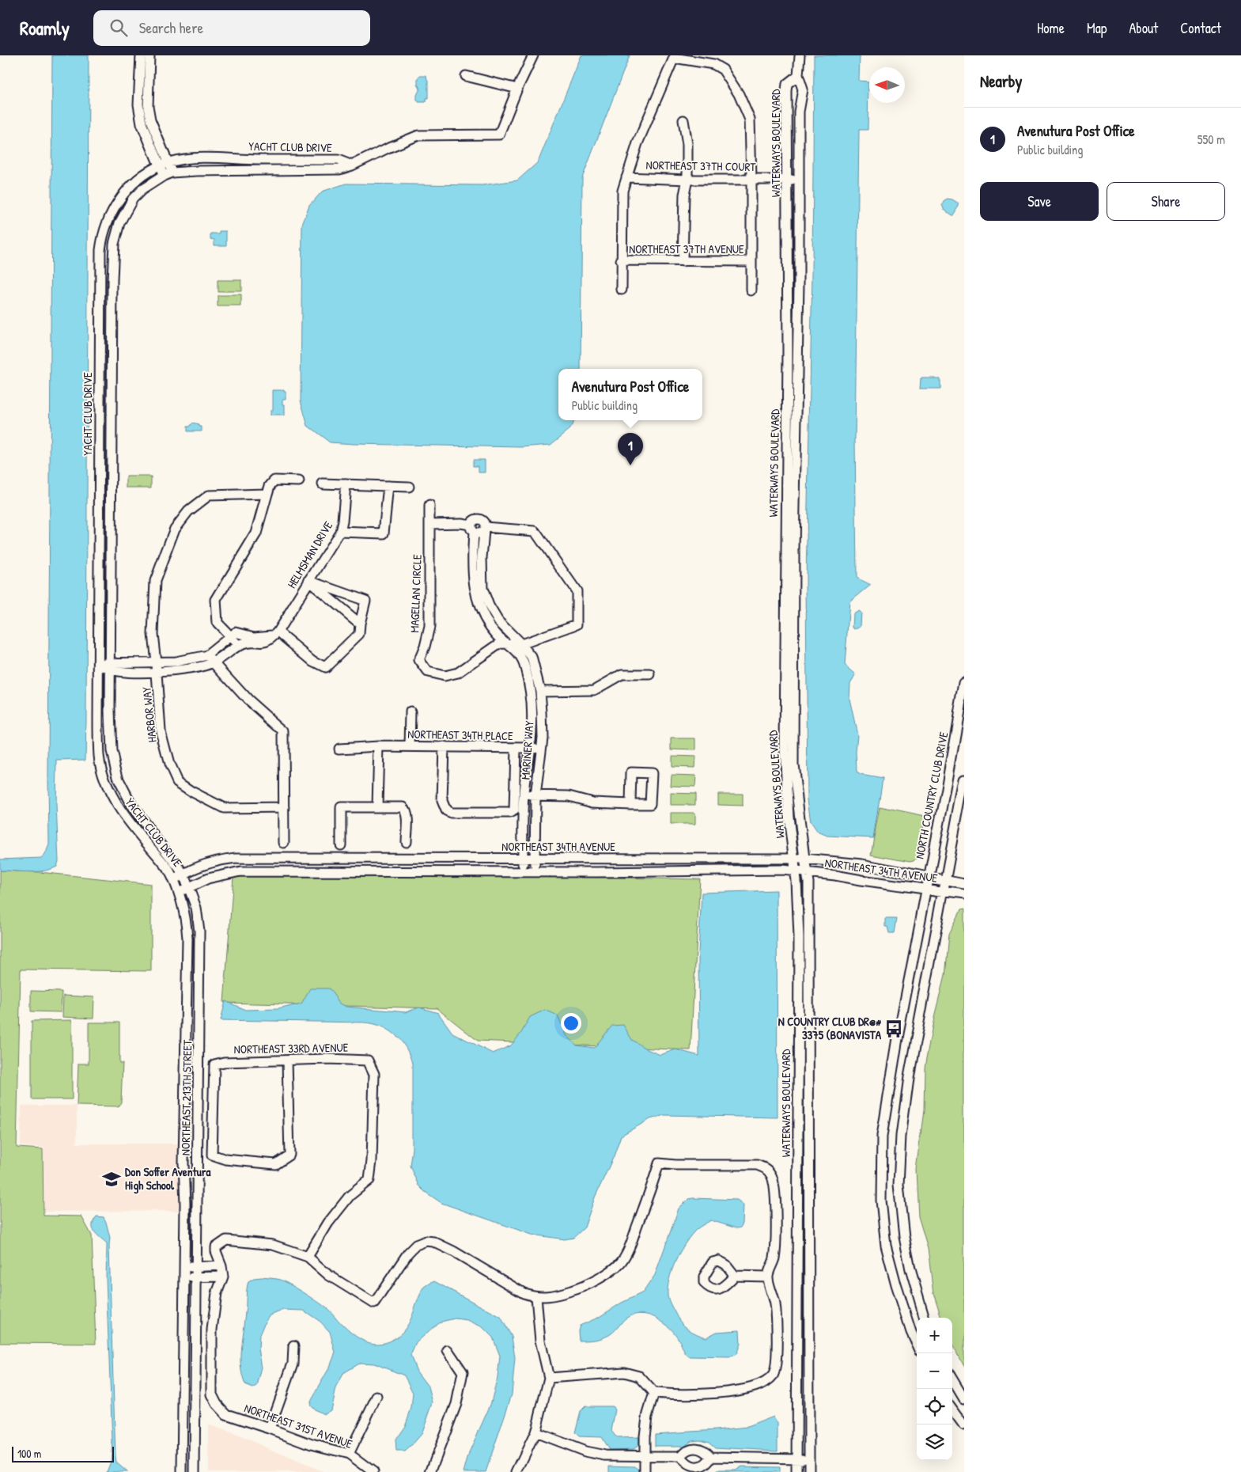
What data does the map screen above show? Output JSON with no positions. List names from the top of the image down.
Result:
{
  "streets": {
    "street": [
      "WATERWAYS BOULEVARD",
      "YACHT CLUB DRIVE",
      "NORTHEAST 37TH COURT",
      "NORTHEAST 37TH AVENUE",
      "HELMSMAN DRIVE",
      "MAGELLAN CIRCLE",
      "HARBOR WAY",
      "NORTHEAST 34TH PLACE",
      "MARINER WAY",
      "NORTH COUNTRY CLUB DRIVE",
      "NORTHEAST 34TH AVENUE",
      "NORTHEAST 33RD AVENUE",
      "NORTHEAST 213TH STREET",
      "NORTHEAST 31ST AVENUE"
    ]
  },
  "crossings": [
    ["WATERWAYS BOULEVARD", "NORTHEAST 37TH COURT"],
    ["WATERWAYS BOULEVARD", "NORTHEAST 34TH AVENUE"],
    ["YACHT CLUB DRIVE", "HARBOR WAY"],
    ["YACHT CLUB DRIVE", "NORTHEAST 34TH AVENUE"],
    ["YACHT CLUB DRIVE", "NORTHEAST 213TH STREET"],
    ["HELMSMAN DRIVE", "HARBOR WAY"],
    ["MAGELLAN CIRCLE", "MARINER WAY"],
    ["NORTHEAST 34TH PLACE", "MARINER WAY"],
    ["MARINER WAY", "NORTHEAST 34TH AVENUE"],
    ["NORTH COUNTRY CLUB DRIVE", "NORTHEAST 34TH AVENUE"],
    ["NORTHEAST 34TH AVENUE", "NORTHEAST 213TH STREET"]
  ],
  "places": {
    "bus stop": ["N COUNTRY CLUB DR@# 3375 (BONAVISTA"],
    "school or university": ["Don Soffer Aventura High School"]
  },
  "scale_bar": "100 m",
  "north": "left",
  "page": {
    "header": "Roamly",
    "search": "Search here",
    "nav": [
      "Home",
      "Map",
      "About",
      "Contact"
    ],
    "heading": "Nearby",
    "list": [
      {
        "mark": "1",
        "name": "Avenutura Post Office",
        "note": "Public building",
        "value": "550 m"
      }
    ],
    "buttons": ["Save", "Share"],
    "popup": ["Avenutura Post Office", "Public building"],
    "pins": "1",
    "map_buttons": ["+", "−"],
    "scale": "100 m"
  }
}
